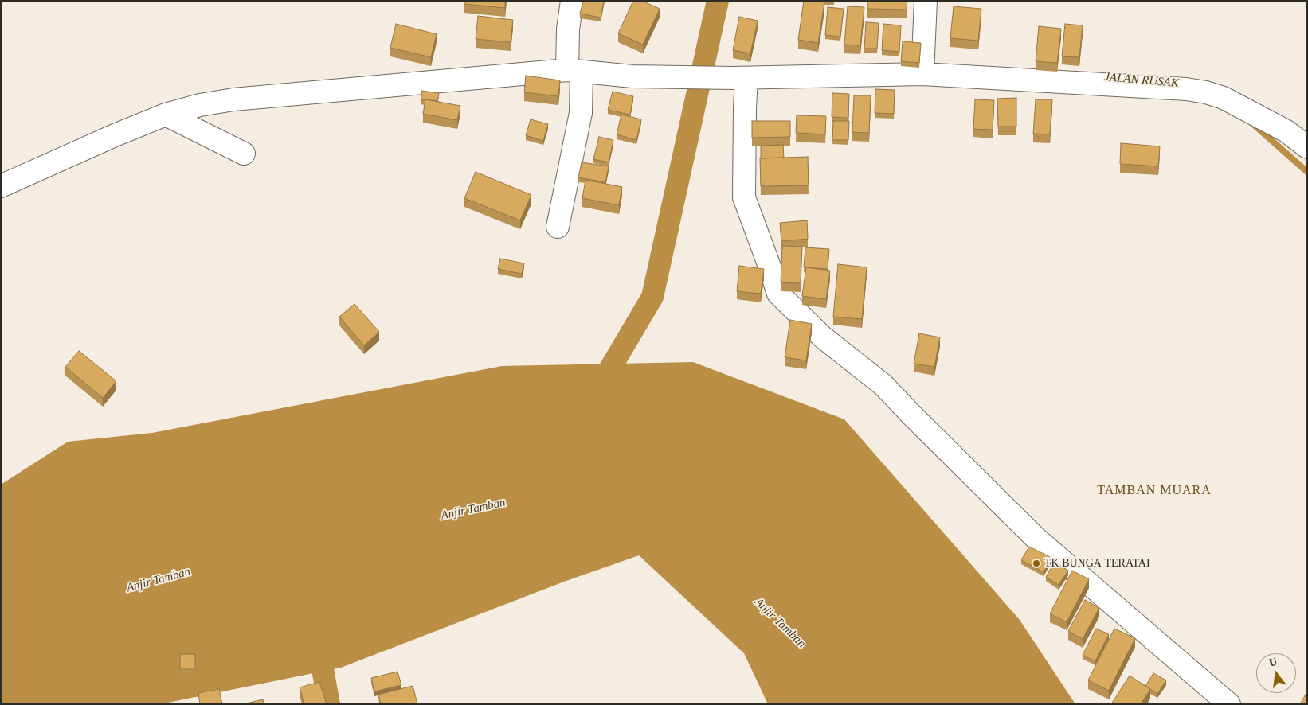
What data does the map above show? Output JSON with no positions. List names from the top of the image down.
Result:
{
  "districts": ["TAMBAN MUARA"],
  "water": ["JALAN RUSAK", "Anjir Tamban"],
  "places": ["TK BUNGA TERATAI"],
  "north": "top"
}
